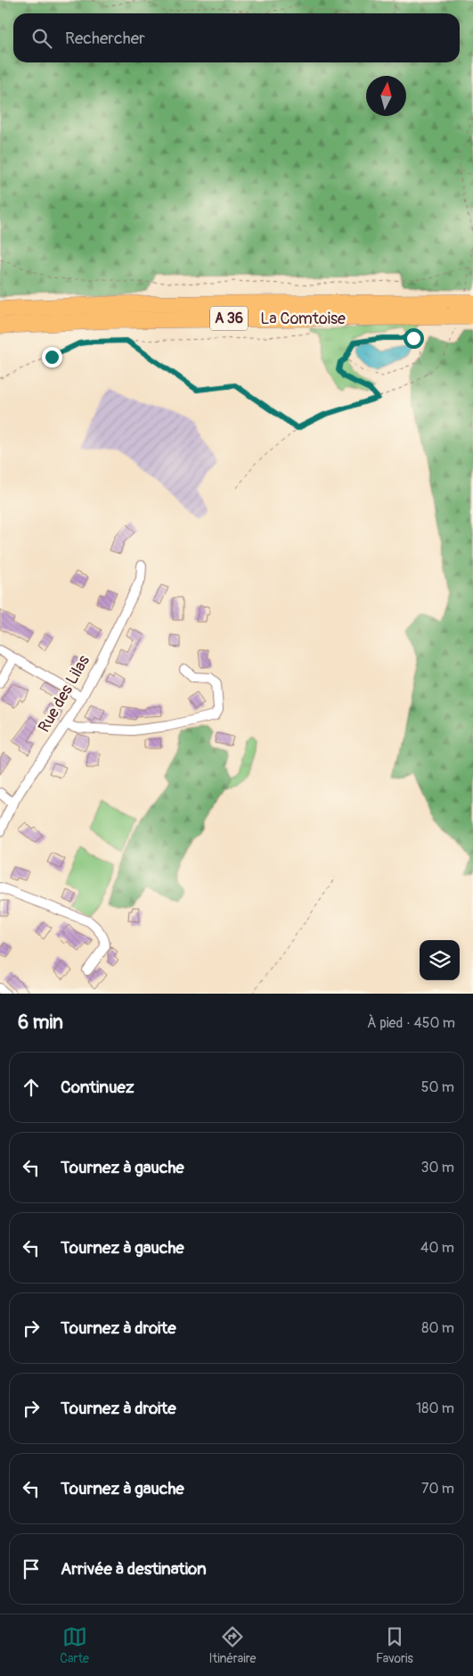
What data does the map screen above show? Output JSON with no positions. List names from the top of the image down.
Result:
{
  "streets": {
    "highway": ["A 36", "La Comtoise"],
    "street": ["Rue des Lilas"]
  },
  "north": "top",
  "page": {
    "search": "Rechercher",
    "heading": ["6 min", "À pied · 450 m"],
    "list": [
      ["Continuez", "50 m"],
      ["Tournez à gauche", "30 m"],
      ["Tournez à gauche", "40 m"],
      ["Tournez à droite", "80 m"],
      ["Tournez à droite", "180 m"],
      ["Tournez à gauche", "70 m"],
      "Arrivée à destination"
    ],
    "nav": ["Carte", "Itinéraire", "Favoris"]
  }
}
